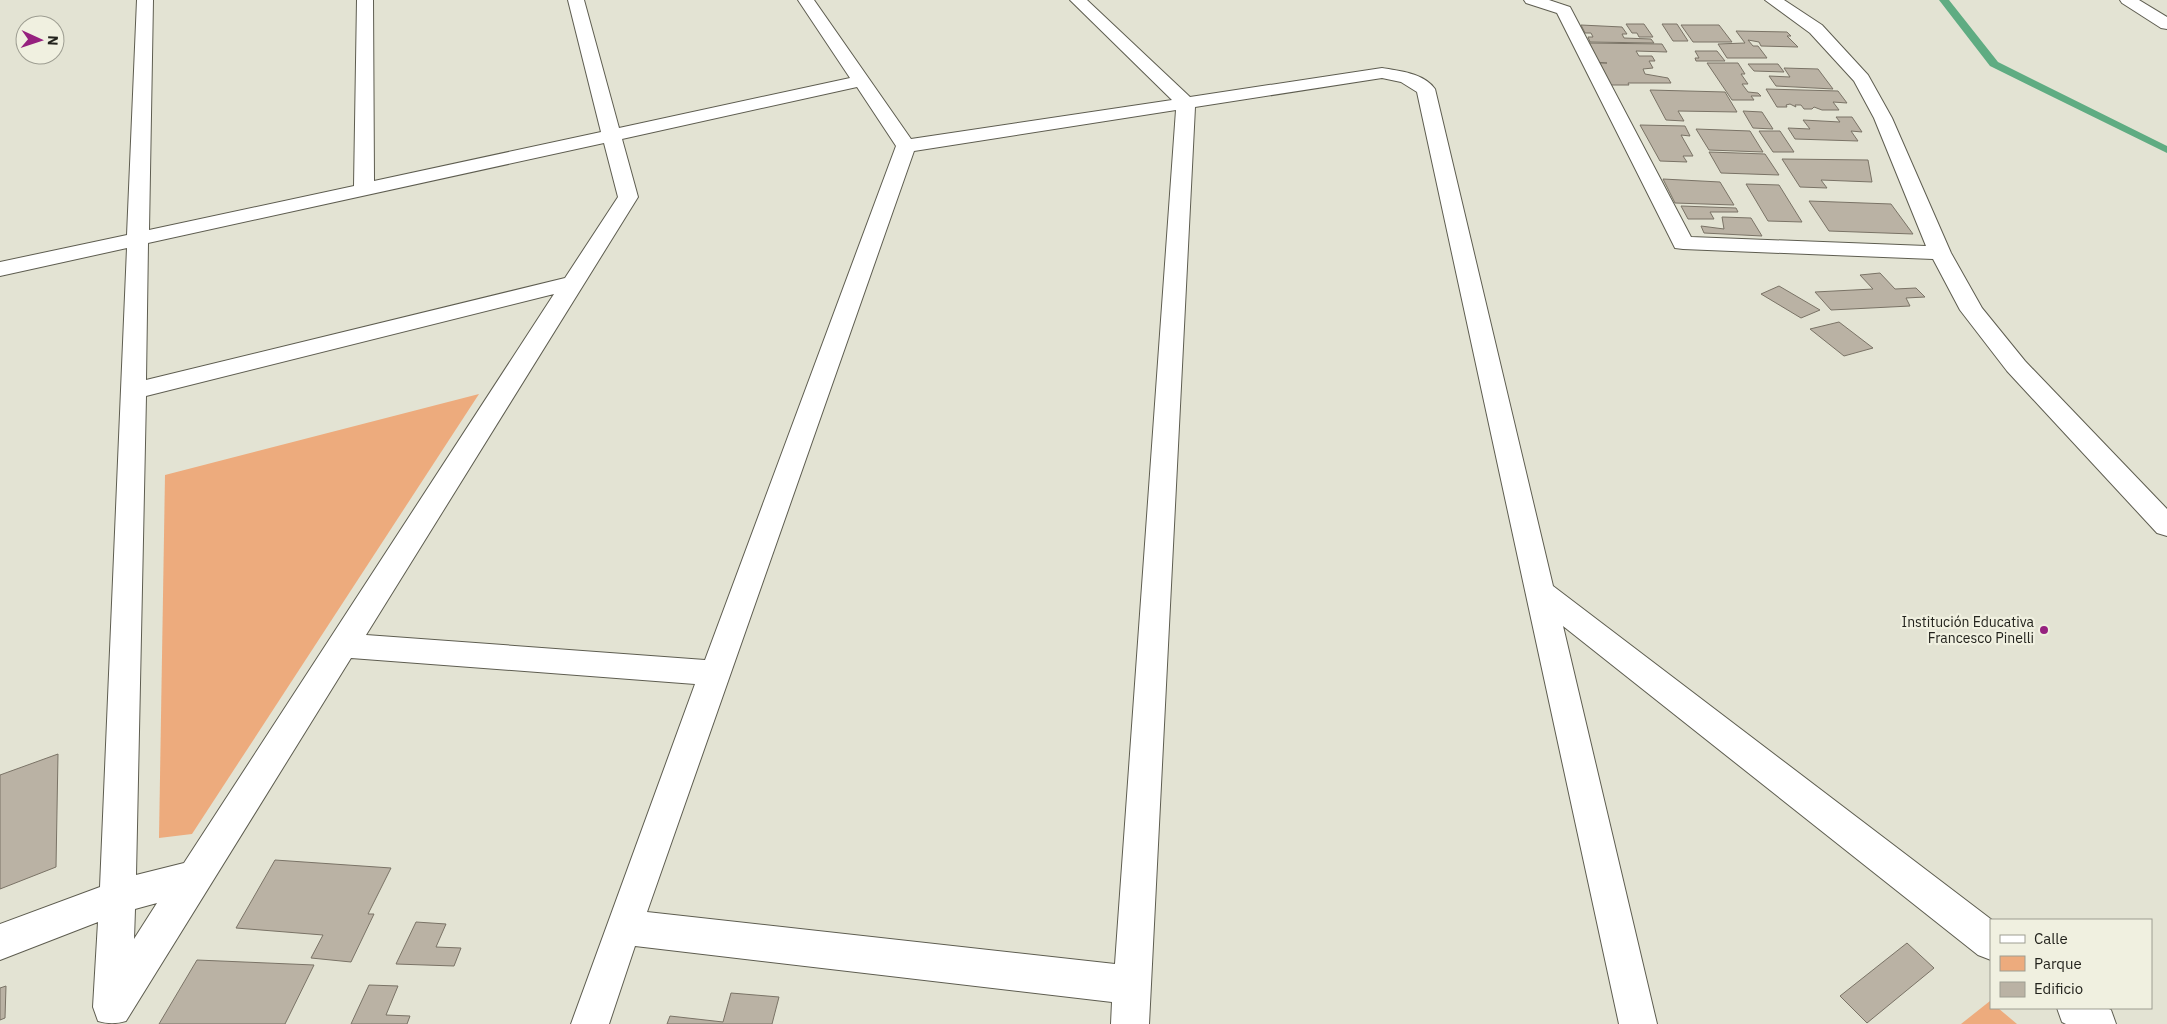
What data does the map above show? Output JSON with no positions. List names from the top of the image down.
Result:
{
  "places": ["Institución Educativa Francesco Pinelli"],
  "legend": ["Calle", "Parque", "Edificio"],
  "north": "right"
}
